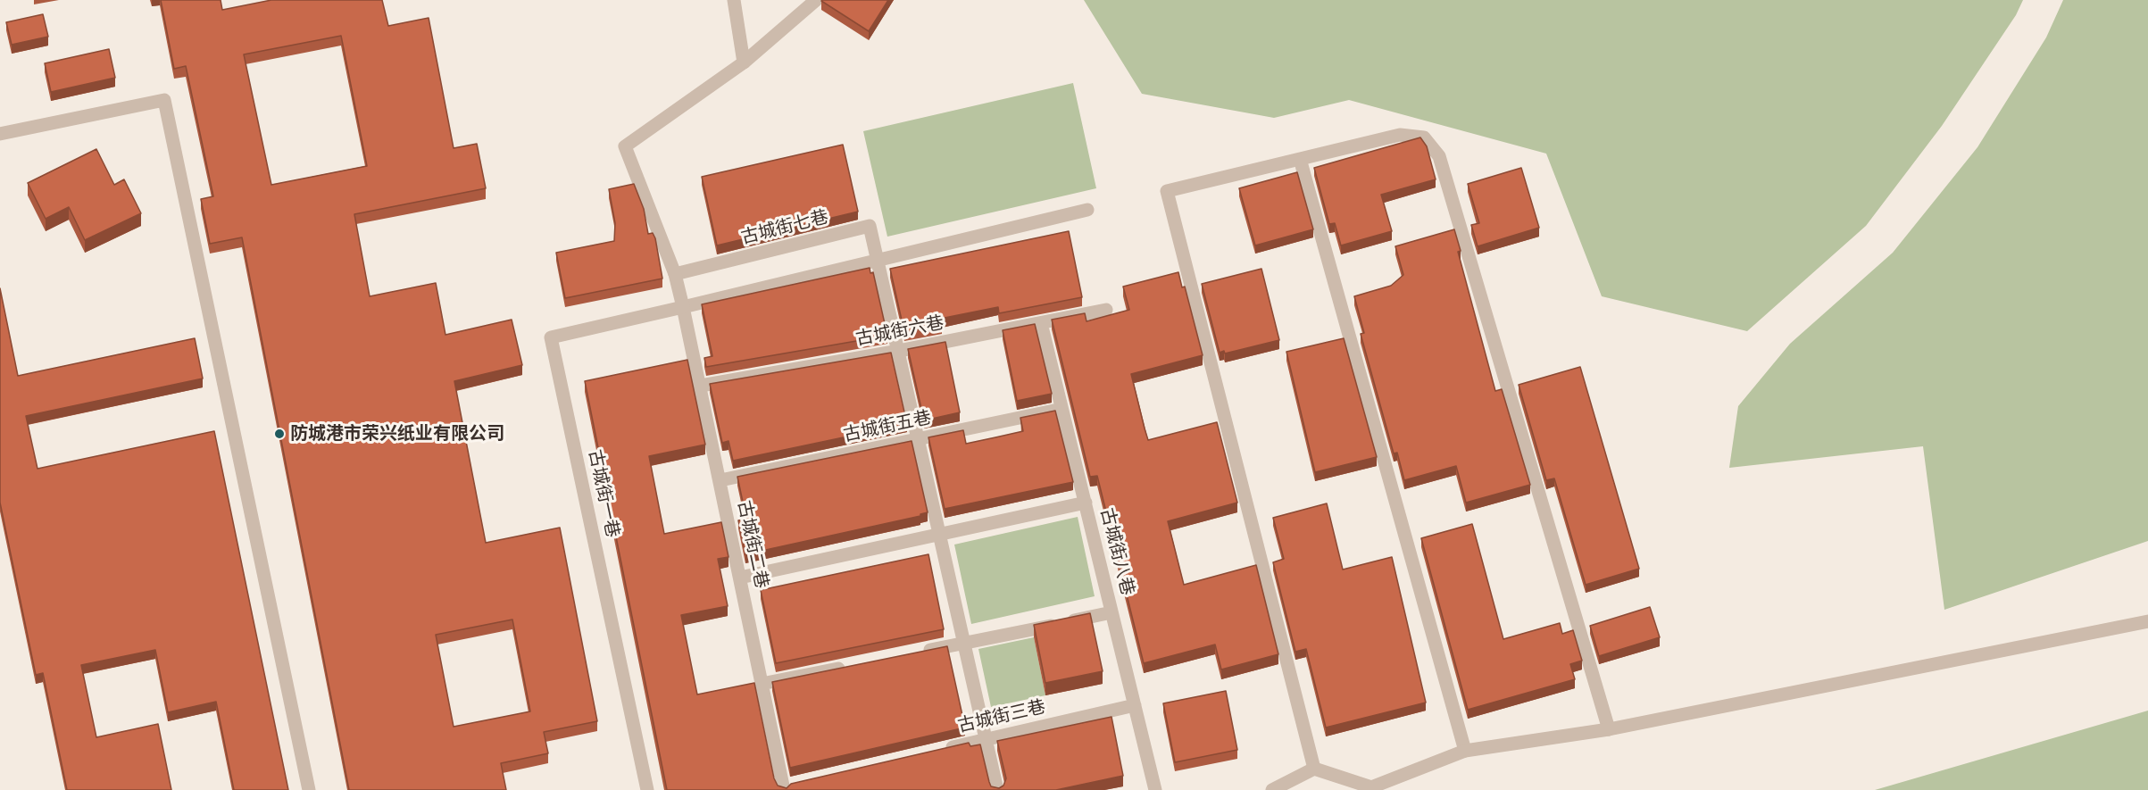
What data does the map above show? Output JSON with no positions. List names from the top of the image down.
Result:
{
  "streets": {
    "street": [
      "古城街七巷",
      "古城街六巷",
      "古城街五巷",
      "古城街一巷",
      "古城街二巷",
      "古城街八巷",
      "古城街三巷"
    ]
  },
  "crossings": [
    ["古城街七巷", "古城街二巷"],
    ["古城街六巷", "古城街二巷"],
    ["古城街六巷", "古城街八巷"],
    ["古城街五巷", "古城街二巷"],
    ["古城街五巷", "古城街八巷"],
    ["古城街一巷", "古城街二巷"],
    ["古城街八巷", "古城街三巷"]
  ],
  "places": ["防城港市荣兴纸业有限公司"]
}
